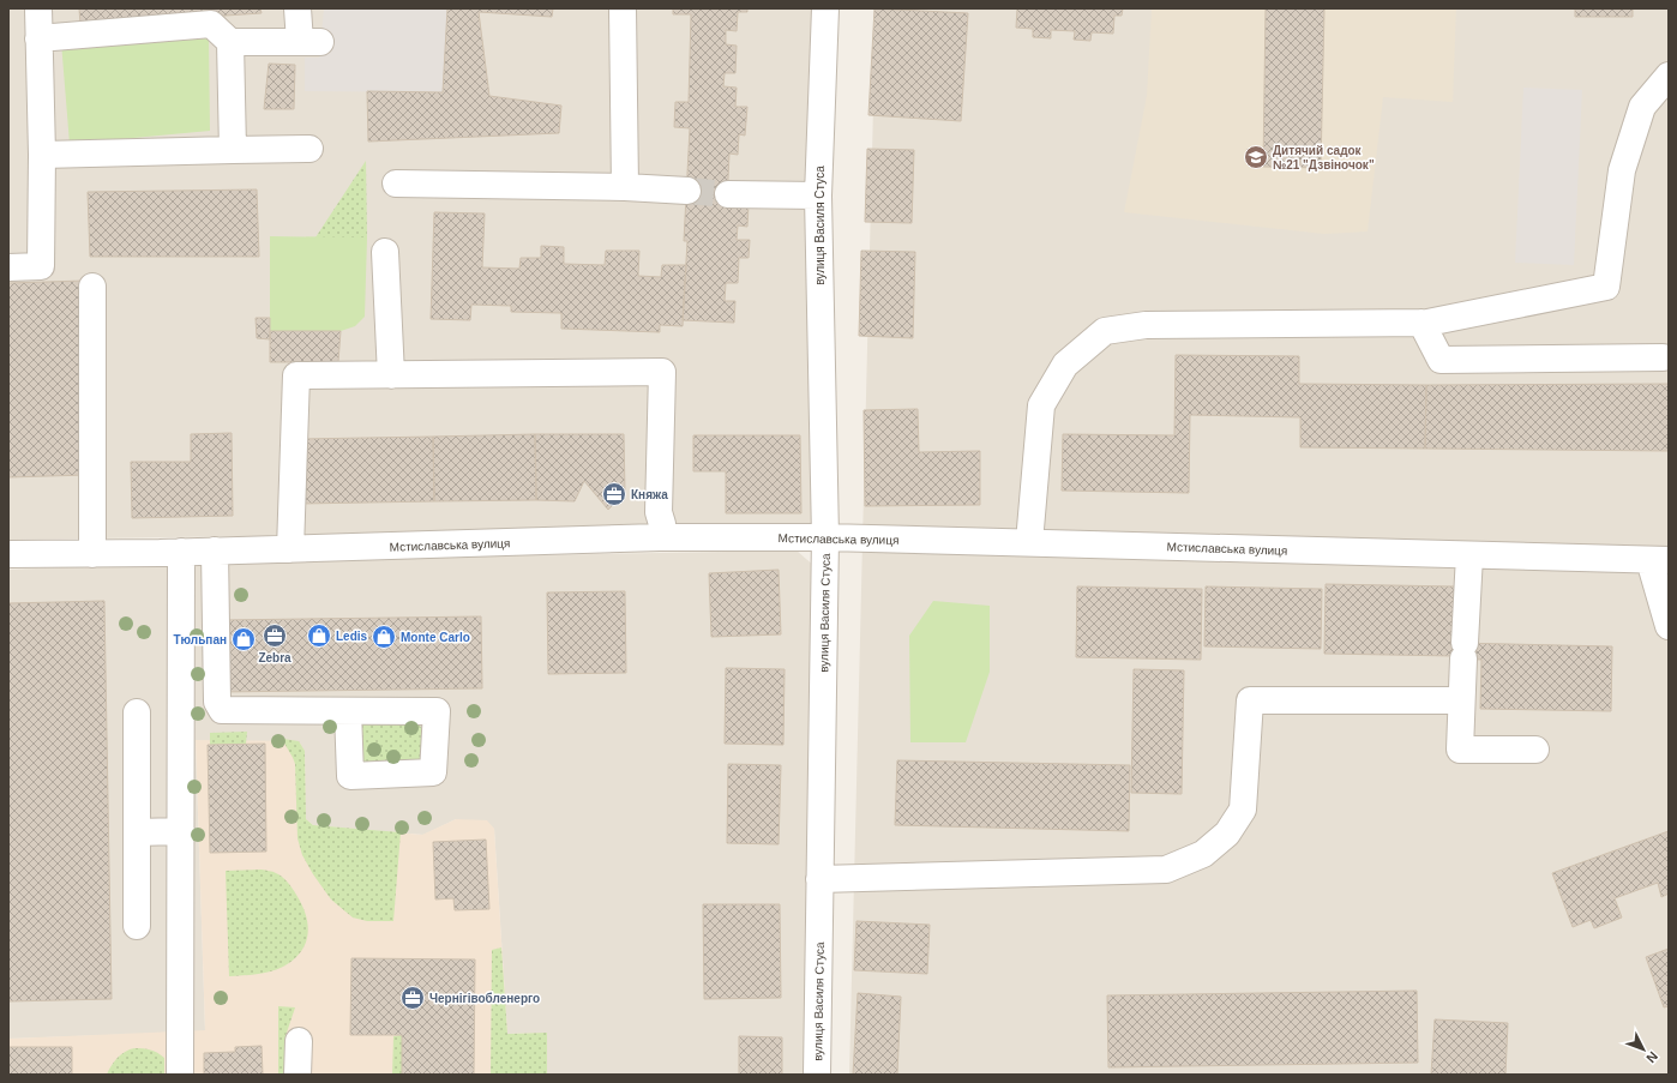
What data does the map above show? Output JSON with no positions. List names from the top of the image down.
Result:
{
  "streets": {
    "street": ["вулиця Василя Стуса", "Мстиславська вулиця"]
  },
  "crossings": [
    ["вулиця Василя Стуса", "Мстиславська вулиця"]
  ],
  "places": {
    "school or university": ["Дитячий садок №21 \"Дзвіночок\""],
    "office": ["Княжа", "Zebra", "Чернігівобленерго"],
    "shop": ["Ledis", "Monte Carlo", "Тюльпан"]
  },
  "north": "bottom right"
}
